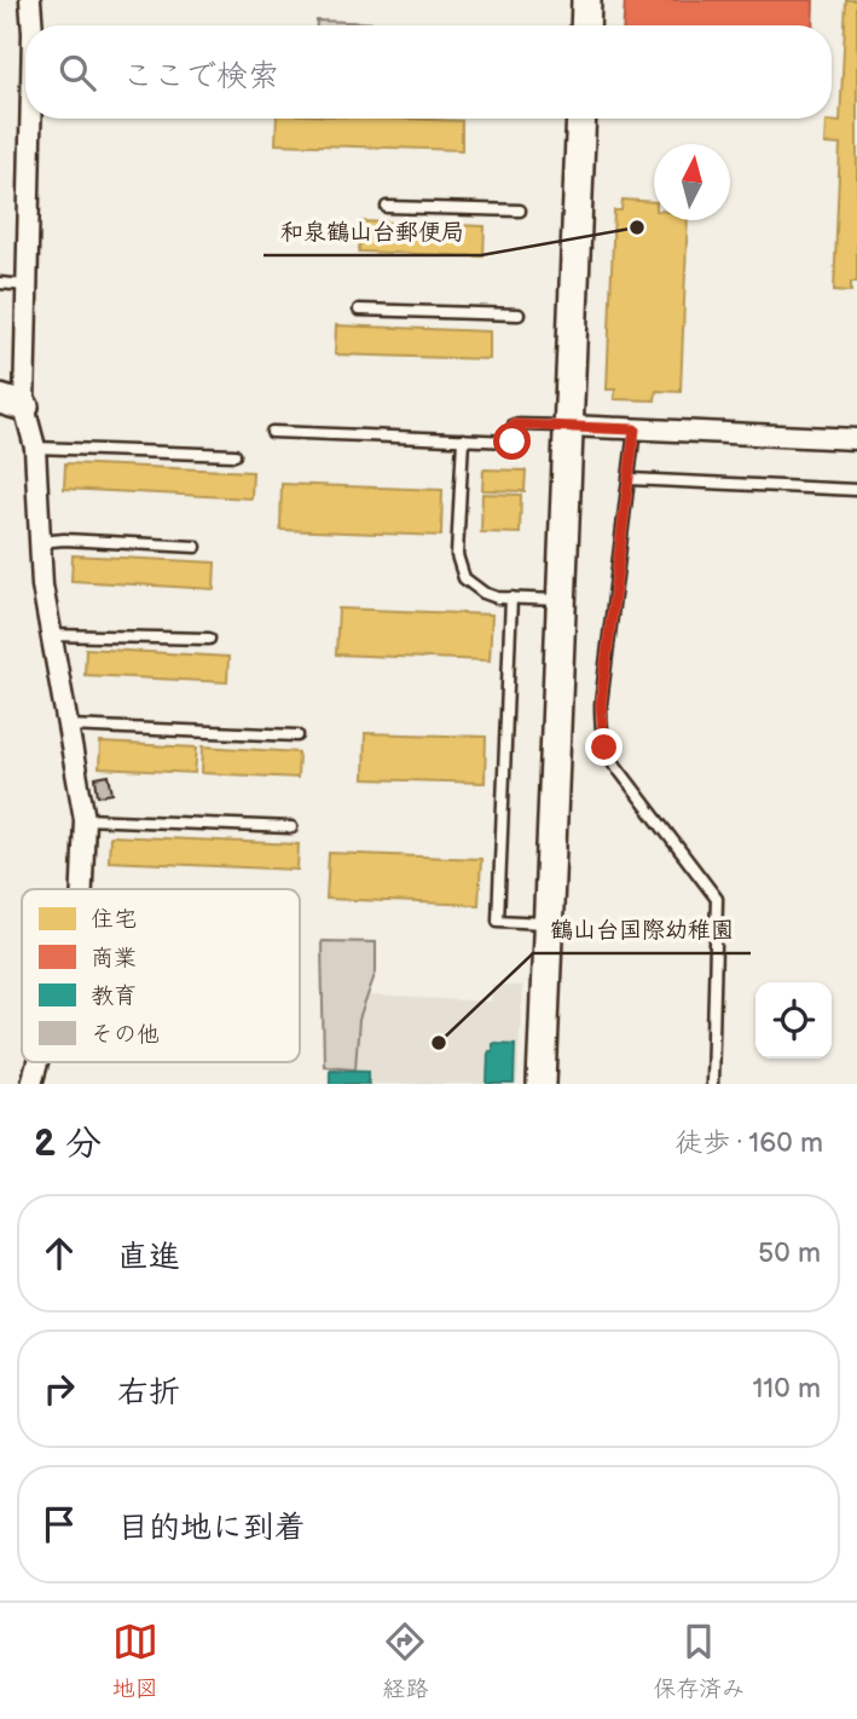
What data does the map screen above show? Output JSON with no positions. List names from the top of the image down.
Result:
{
  "places": ["和泉鶴山台郵便局", "鶴山台国際幼稚園"],
  "legend": [
    "住宅",
    "商業",
    "教育",
    "その他"
  ],
  "north": "top",
  "page": {
    "search": "ここで検索",
    "heading": ["2 分", "徒歩 · 160 m"],
    "list": [
      ["直進", "50 m"],
      ["右折", "110 m"],
      "目的地に到着"
    ],
    "nav": ["地図", "経路", "保存済み"]
  }
}
